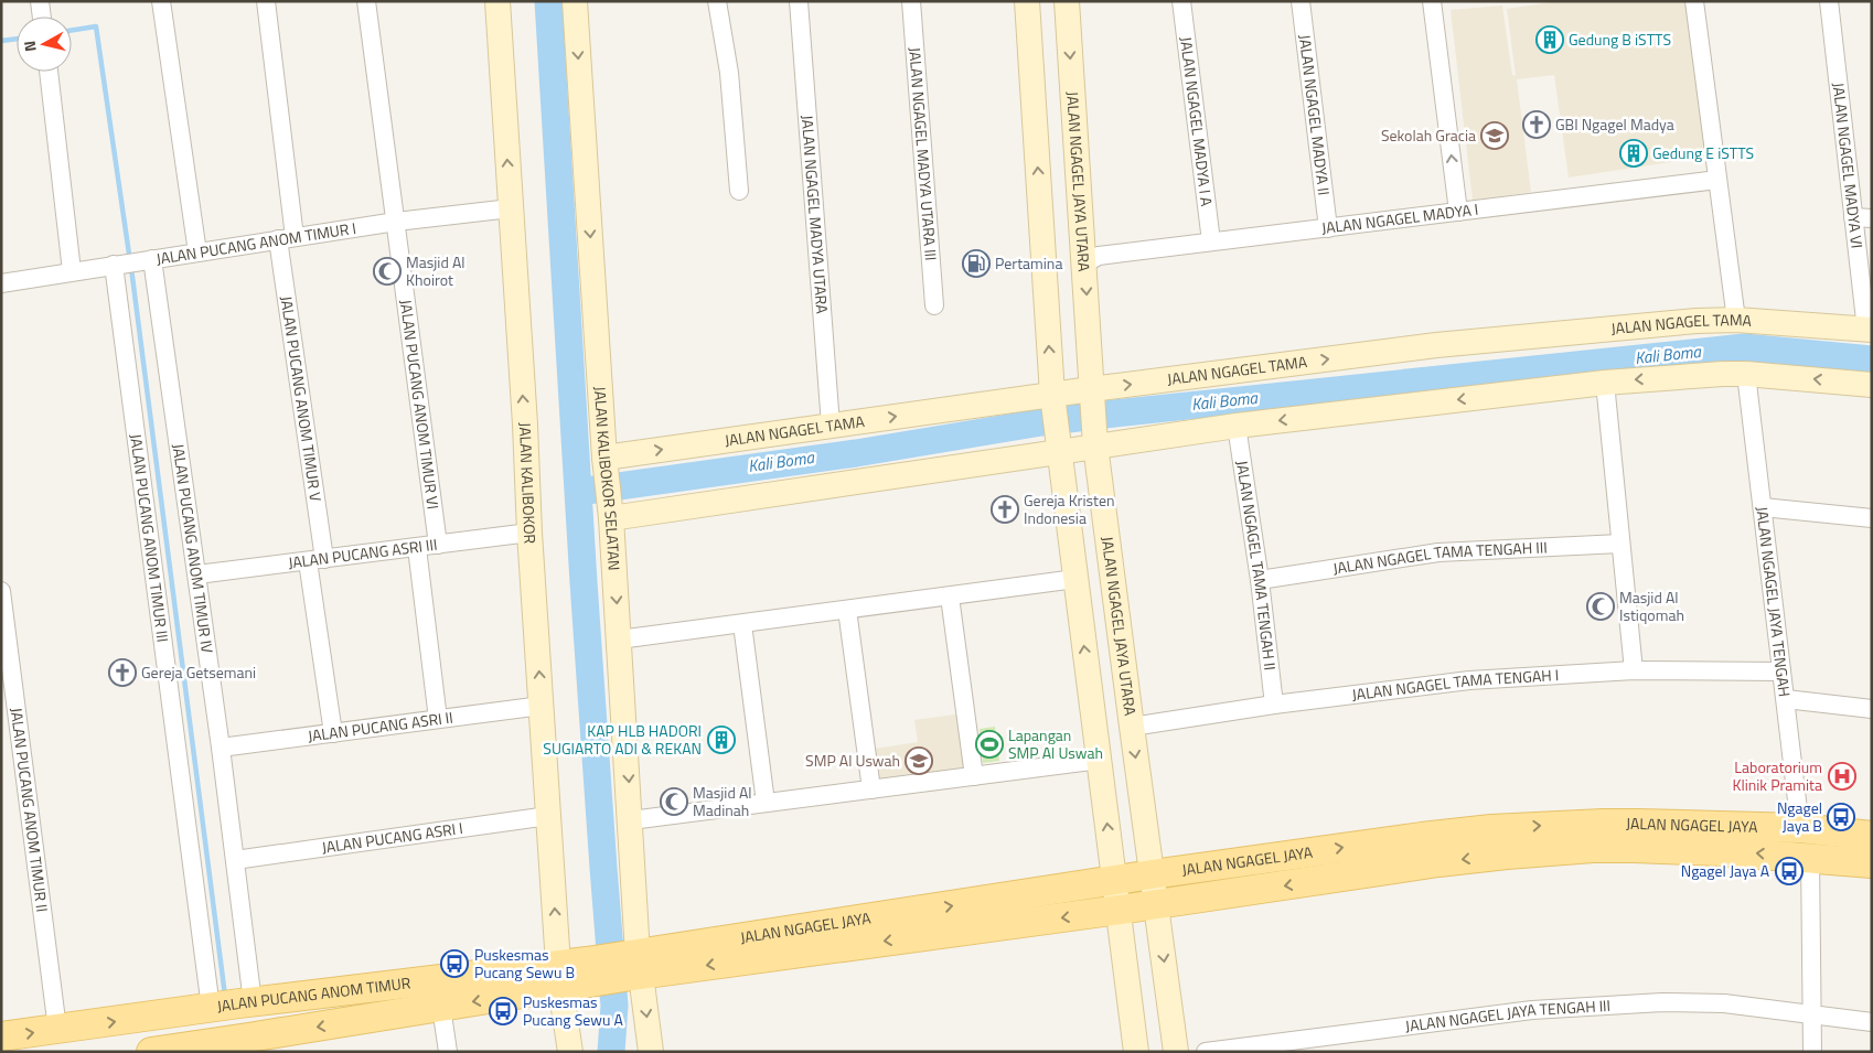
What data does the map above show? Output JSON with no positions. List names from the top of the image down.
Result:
{
  "streets": {
    "main road": ["JALAN NGAGEL JAYA", "JALAN PUCANG ANOM TIMUR"],
    "street": [
      "JALAN NGAGEL MADYA II",
      "JALAN NGAGEL MADYA I A",
      "JALAN NGAGEL MADYA UTARA III",
      "JALAN NGAGEL MADYA VI",
      "JALAN NGAGEL JAYA UTARA",
      "JALAN NGAGEL MADYA UTARA",
      "JALAN NGAGEL MADYA I",
      "JALAN PUCANG ANOM TIMUR I",
      "JALAN NGAGEL TAMA",
      "JALAN PUCANG ANOM TIMUR V",
      "JALAN PUCANG ANOM TIMUR VI",
      "JALAN KALIBOKOR SELATAN",
      "JALAN KALIBOKOR",
      "JALAN PUCANG ANOM TIMUR III",
      "JALAN PUCANG ANOM TIMUR IV",
      "JALAN PUCANG ASRI III",
      "JALAN NGAGEL TAMA TENGAH III",
      "JALAN NGAGEL TAMA TENGAH II",
      "JALAN NGAGEL JAYA TENGAH",
      "JALAN NGAGEL TAMA TENGAH I",
      "JALAN PUCANG ASRI II",
      "JALAN PUCANG ANOM TIMUR II",
      "JALAN PUCANG ASRI I",
      "JALAN NGAGEL JAYA TENGAH III"
    ]
  },
  "crossings": [
    ["JALAN NGAGEL MADYA II", "JALAN NGAGEL MADYA I"],
    ["JALAN NGAGEL MADYA I A", "JALAN NGAGEL MADYA I"],
    ["JALAN NGAGEL MADYA VI", "JALAN NGAGEL TAMA"],
    ["JALAN NGAGEL JAYA UTARA", "JALAN NGAGEL MADYA I"],
    ["JALAN NGAGEL JAYA UTARA", "JALAN NGAGEL TAMA"],
    ["JALAN NGAGEL JAYA UTARA", "JALAN NGAGEL TAMA TENGAH I"],
    ["JALAN NGAGEL JAYA UTARA", "JALAN NGAGEL JAYA"],
    ["JALAN NGAGEL MADYA UTARA", "JALAN NGAGEL TAMA"],
    ["JALAN PUCANG ANOM TIMUR I", "JALAN PUCANG ANOM TIMUR V"],
    ["JALAN PUCANG ANOM TIMUR I", "JALAN PUCANG ANOM TIMUR VI"],
    ["JALAN PUCANG ANOM TIMUR I", "JALAN KALIBOKOR"],
    ["JALAN PUCANG ANOM TIMUR I", "JALAN PUCANG ANOM TIMUR III"],
    ["JALAN PUCANG ANOM TIMUR I", "JALAN PUCANG ANOM TIMUR IV"],
    ["JALAN NGAGEL TAMA", "JALAN KALIBOKOR SELATAN"],
    ["JALAN PUCANG ANOM TIMUR V", "JALAN PUCANG ASRI III"],
    ["JALAN PUCANG ANOM TIMUR V", "JALAN PUCANG ASRI II"],
    ["JALAN PUCANG ANOM TIMUR VI", "JALAN PUCANG ASRI III"],
    ["JALAN KALIBOKOR SELATAN", "JALAN NGAGEL JAYA"],
    ["JALAN KALIBOKOR SELATAN", "JALAN PUCANG ANOM TIMUR"],
    ["JALAN KALIBOKOR", "JALAN PUCANG ASRI III"],
    ["JALAN KALIBOKOR", "JALAN PUCANG ASRI II"],
    ["JALAN KALIBOKOR", "JALAN PUCANG ASRI I"],
    ["JALAN KALIBOKOR", "JALAN PUCANG ANOM TIMUR"],
    ["JALAN PUCANG ANOM TIMUR III", "JALAN PUCANG ANOM TIMUR IV"],
    ["JALAN PUCANG ANOM TIMUR III", "JALAN PUCANG ANOM TIMUR"],
    ["JALAN PUCANG ANOM TIMUR IV", "JALAN PUCANG ASRI III"],
    ["JALAN PUCANG ANOM TIMUR IV", "JALAN PUCANG ASRI II"],
    ["JALAN PUCANG ANOM TIMUR IV", "JALAN PUCANG ASRI I"],
    ["JALAN PUCANG ANOM TIMUR IV", "JALAN PUCANG ANOM TIMUR"],
    ["JALAN NGAGEL TAMA TENGAH III", "JALAN NGAGEL TAMA TENGAH II"],
    ["JALAN NGAGEL TAMA TENGAH II", "JALAN NGAGEL TAMA TENGAH I"],
    ["JALAN NGAGEL JAYA TENGAH", "JALAN NGAGEL TAMA TENGAH I"],
    ["JALAN NGAGEL JAYA TENGAH", "JALAN NGAGEL JAYA"],
    ["JALAN PUCANG ANOM TIMUR II", "JALAN PUCANG ANOM TIMUR"],
    ["JALAN NGAGEL JAYA", "JALAN PUCANG ANOM TIMUR"]
  ],
  "water": ["Kali Boma"],
  "places": {
    "building": ["Gedung B iSTTS", "Gedung E iSTTS", "KAP HLB HADORI SUGIARTO ADI & REKAN"],
    "church": ["GBI Ngagel Madya", "Gereja Kristen Indonesia", "Gereja Getsemani"],
    "school or university": ["Sekolah Gracia", "SMP Al Uswah"],
    "fuel station": ["Pertamina"],
    "mosque": ["Masjid Al Khoirot", "Masjid Al Istiqomah", "Masjid Al Madinah"],
    "sports": ["Lapangan SMP Al Uswah"],
    "hospital": ["Laboratorium Klinik Pramita"],
    "bus stop": [
      "Ngagel Jaya B",
      "Ngagel Jaya A",
      "Puskesmas Pucang Sewu B",
      "Puskesmas Pucang Sewu A"
    ]
  },
  "north": "left"
}
